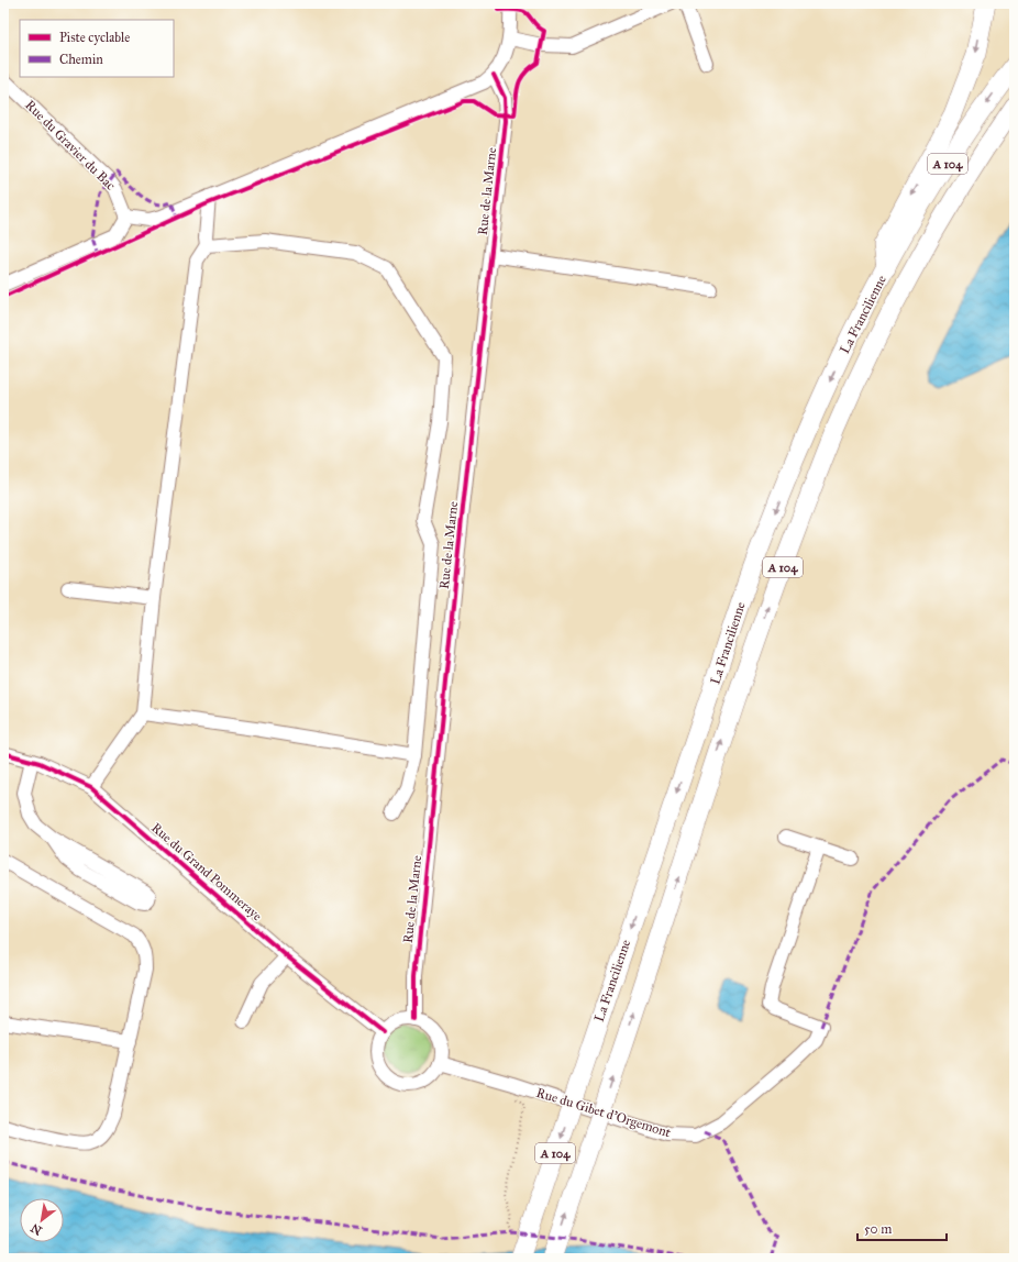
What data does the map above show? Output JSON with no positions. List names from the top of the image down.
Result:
{
  "streets": {
    "highway": ["A 104", "La Francilienne"],
    "street": [
      "Rue du Gravier du Bac",
      "Rue de la Marne",
      "Rue du Grand Pommeraye",
      "Rue du Gibet d'Orgemont"
    ]
  },
  "crossings": [
    ["Rue de la Marne", "Rue du Grand Pommeraye"],
    ["Rue de la Marne", "Rue du Gibet d'Orgemont"],
    ["Rue du Grand Pommeraye", "Rue du Gibet d'Orgemont"]
  ],
  "legend": ["Piste cyclable", "Chemin"],
  "scale_bar": "50 m",
  "north": "bottom left"
}
